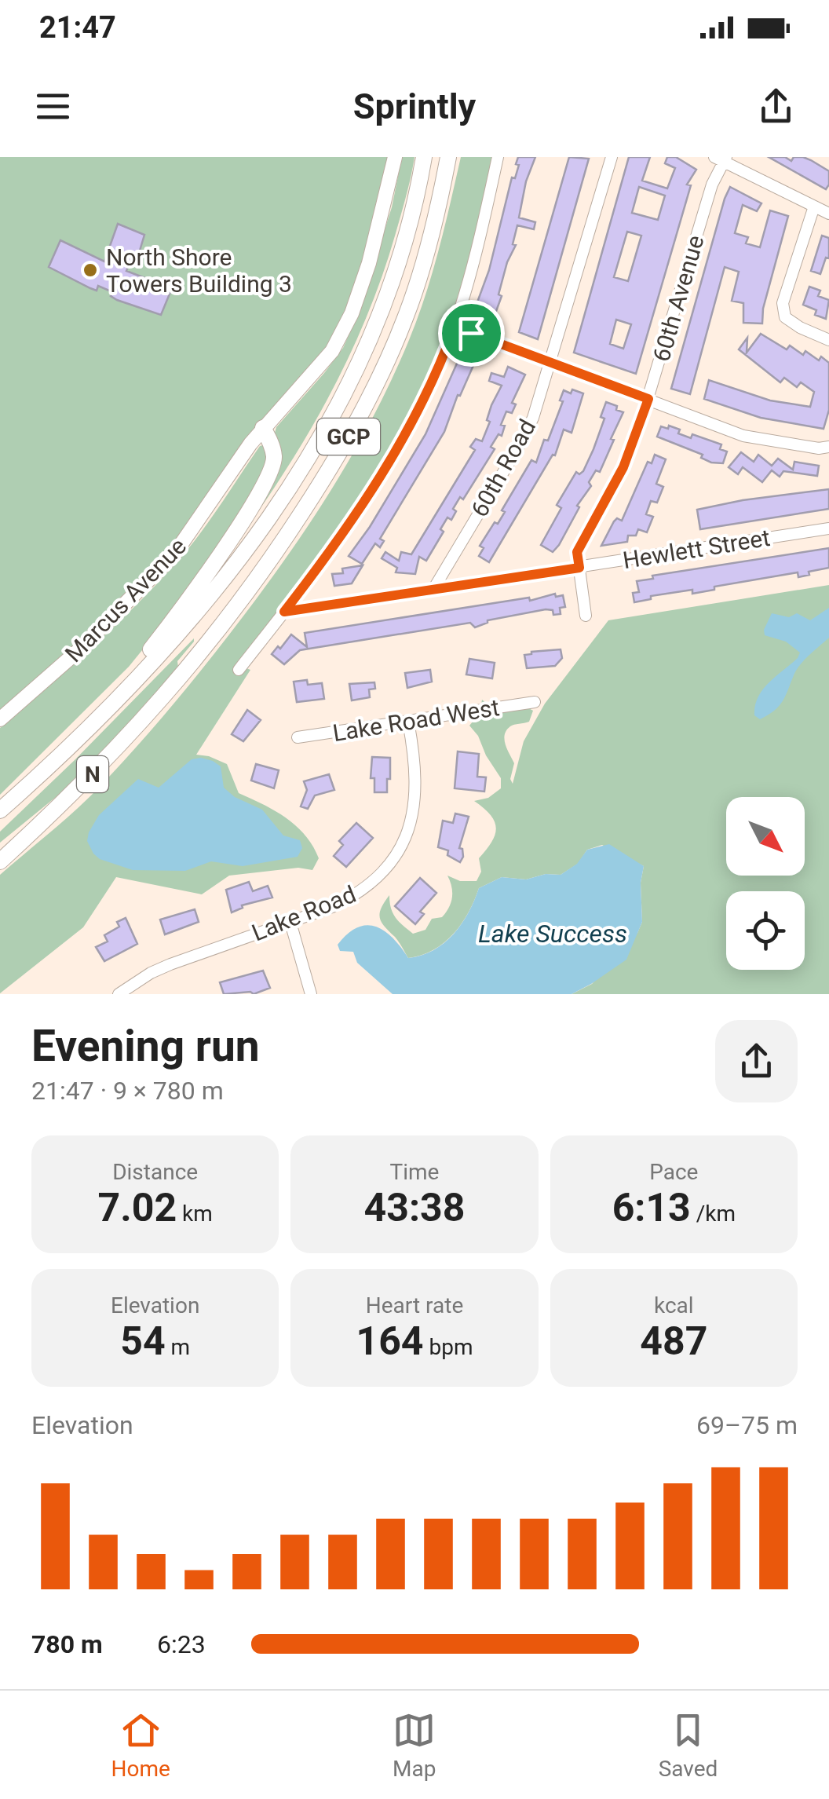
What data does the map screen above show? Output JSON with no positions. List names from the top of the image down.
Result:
{
  "streets": {
    "highway": ["GCP", "N"],
    "main road": ["Marcus Avenue"],
    "street": [
      "60th Avenue",
      "60th Road",
      "Hewlett Street",
      "Lake Road West",
      "Lake Road"
    ]
  },
  "crossings": [
    ["60th Avenue", "Hewlett Street"],
    ["GCP", "N"],
    ["60th Road", "Hewlett Street"],
    ["Lake Road West", "Lake Road"]
  ],
  "water": ["Lake Success"],
  "places": ["North Shore Towers Building 3"],
  "north": "bottom right",
  "page": {
    "status": "21:47",
    "header": "Sprintly",
    "heading": ["Evening run", "21:47 · 9 × 780 m"],
    "stats": [
      ["Distance", "7.02 km"],
      ["Time", "43:38"],
      ["Pace", "6:13 /km"],
      ["Elevation", "54 m"],
      ["Heart rate", "164 bpm"],
      ["kcal", "487"]
    ],
    "chart": ["Elevation", "69–75 m"],
    "list": [
      {
        "name": "780 m",
        "note": "6:23"
      }
    ],
    "tabs": ["Home", "Map", "Saved"]
  }
}
